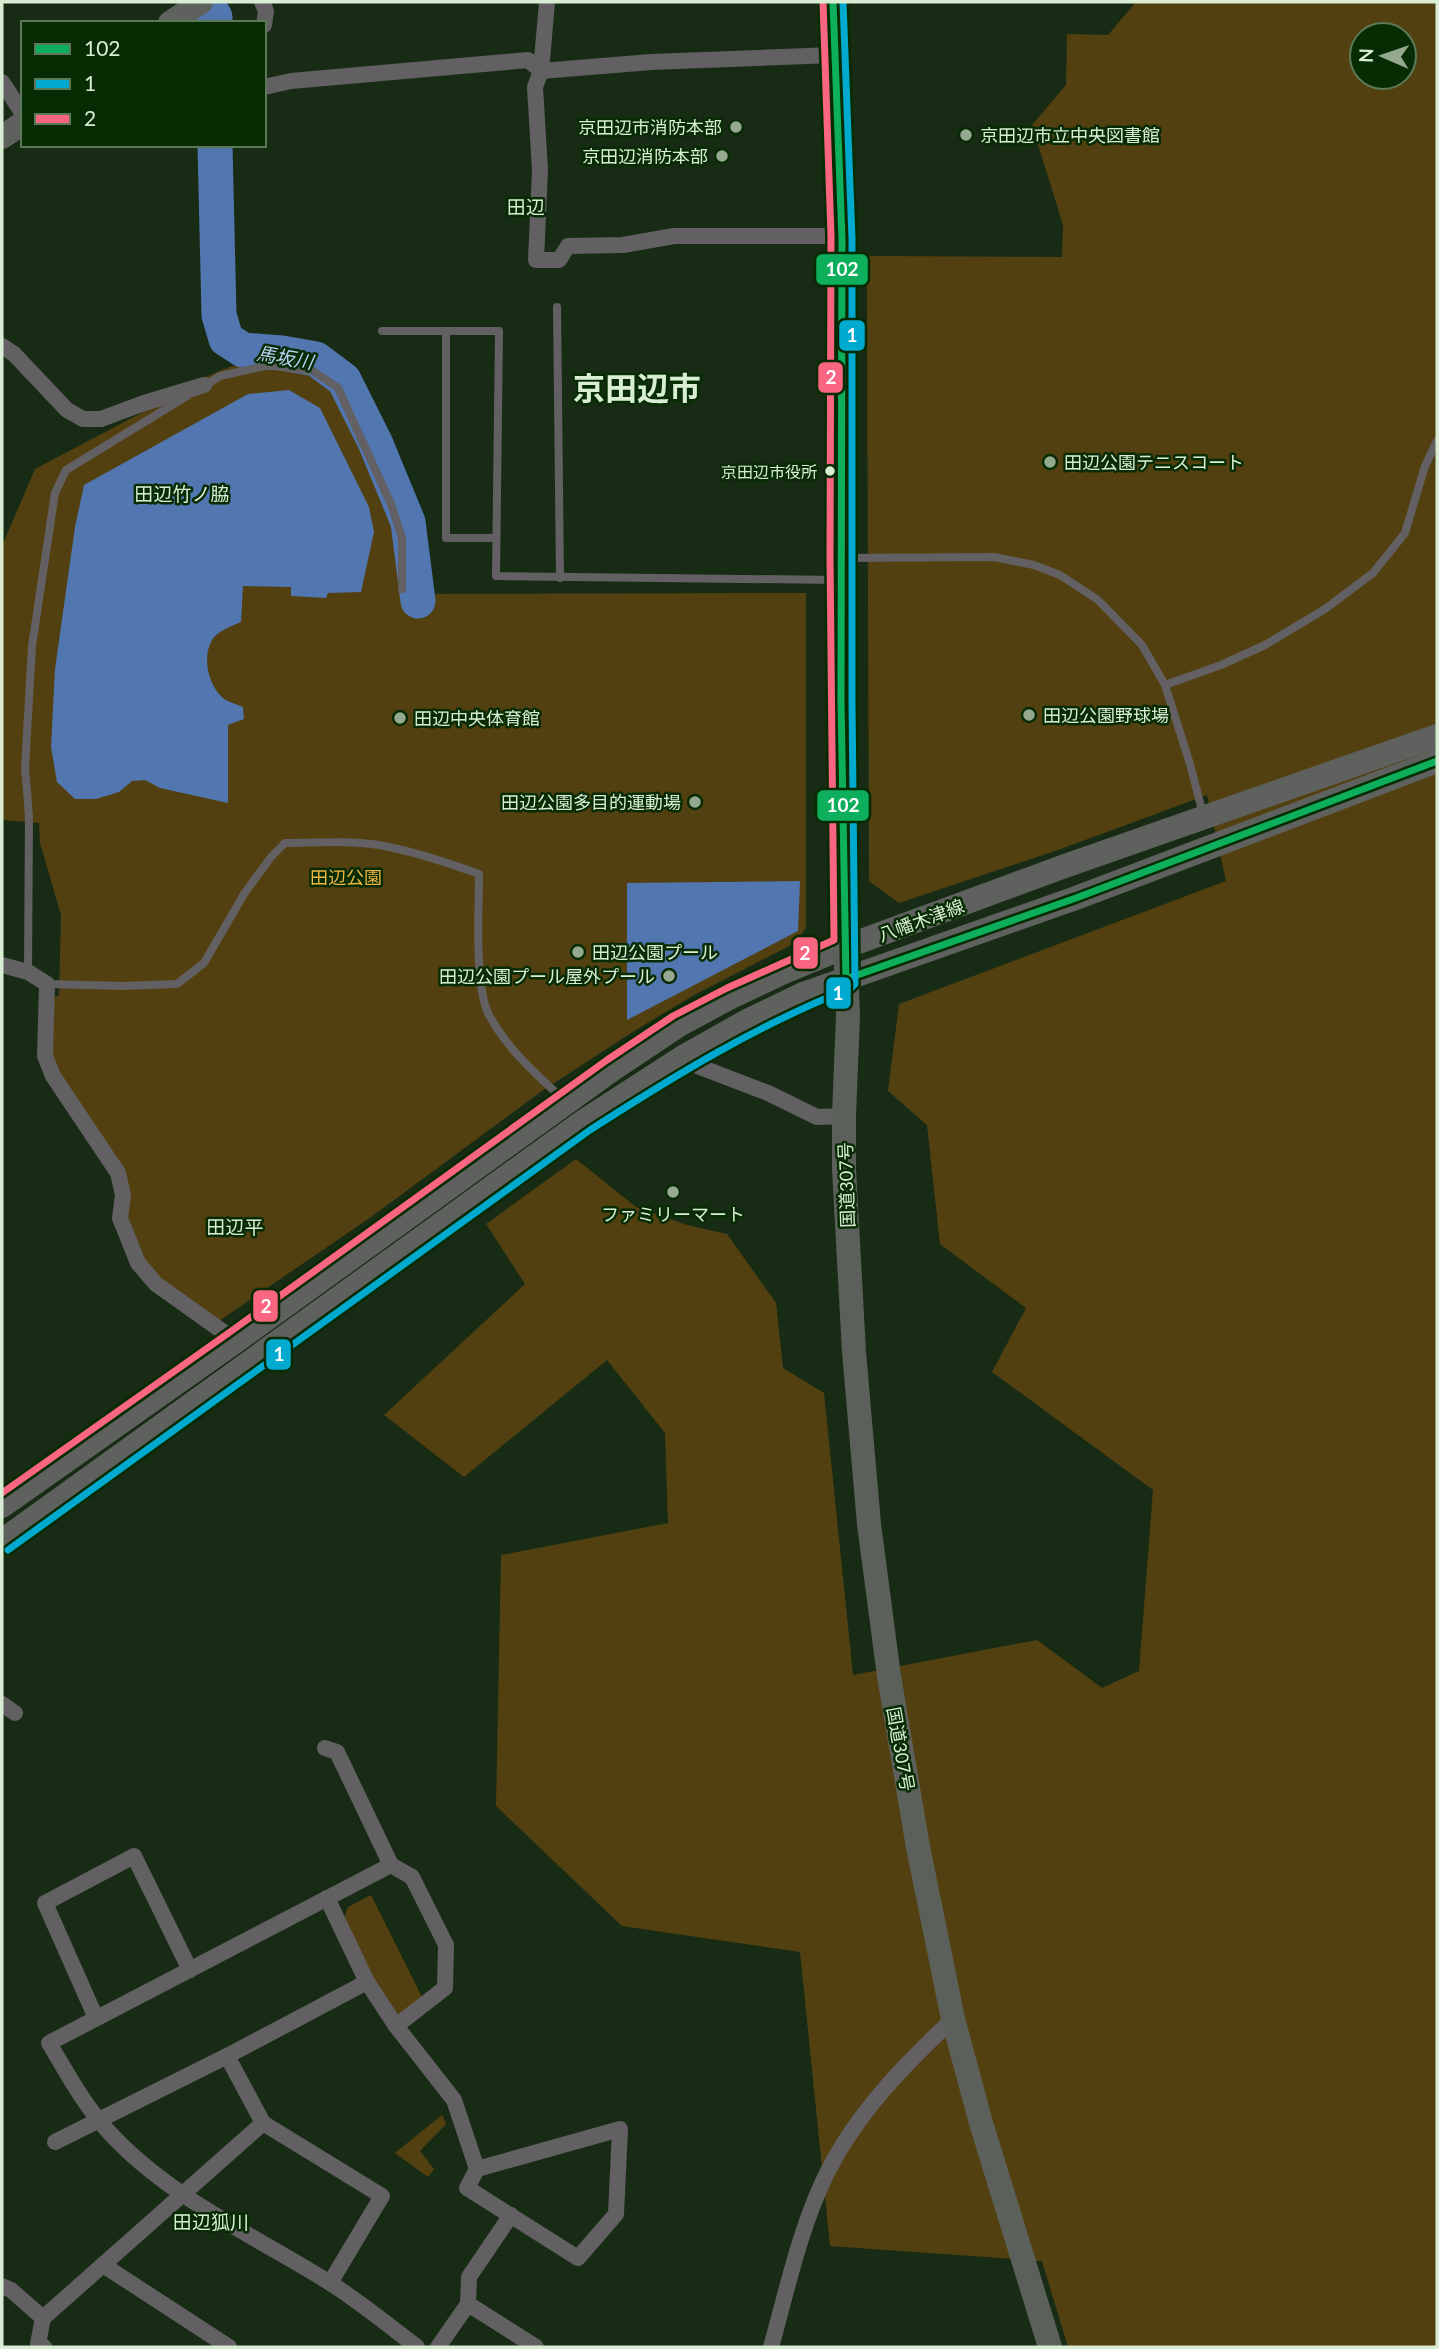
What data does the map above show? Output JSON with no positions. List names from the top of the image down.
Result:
{
  "streets": {
    "highway": ["国道307号"],
    "main road": ["八幡木津線"]
  },
  "crossings": [
    ["八幡木津線", "国道307号"]
  ],
  "districts": [
    "田辺",
    "京田辺市",
    "田辺竹ノ脇",
    "田辺平",
    "田辺狐川"
  ],
  "water": ["馬坂川"],
  "parks": ["田辺公園"],
  "places": [
    "京田辺市消防本部",
    "京田辺市立中央図書館",
    "京田辺消防本部",
    "田辺公園テニスコート",
    "京田辺市役所",
    "田辺公園野球場",
    "田辺中央体育館",
    "田辺公園多目的運動場",
    "田辺公園プール",
    "田辺公園プール屋外プール",
    "ファミリーマート"
  ],
  "lines": ["transit line 102", "transit line 1", "transit line 2"],
  "legend": ["102", "1", "2"],
  "north": "left"
}
